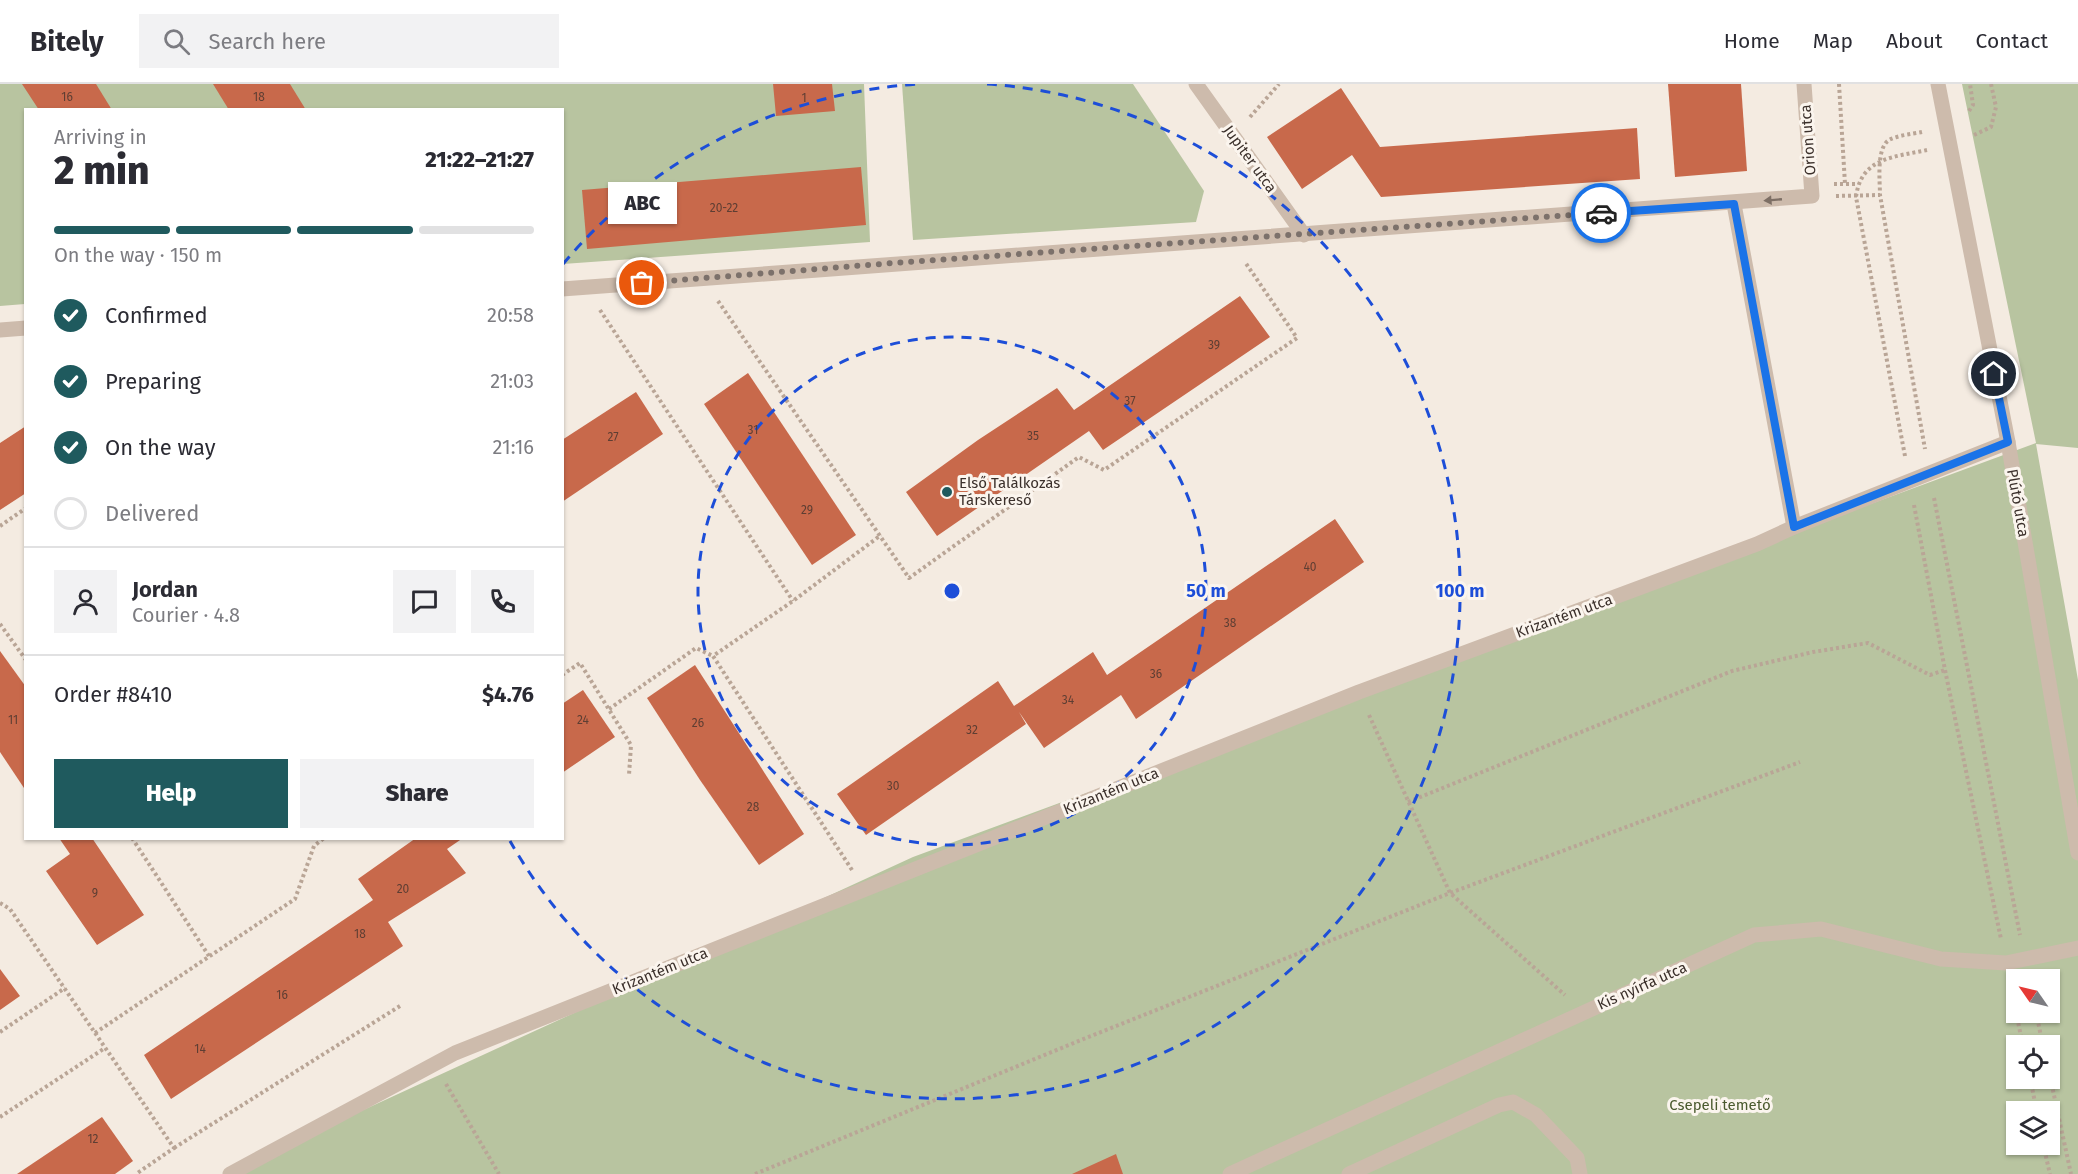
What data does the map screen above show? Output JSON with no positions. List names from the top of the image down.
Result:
{
  "streets": {
    "street": [
      "Orion utca",
      "Jupiter utca",
      "Plútó utca",
      "Krizantém utca",
      "Kis nyírfa utca"
    ]
  },
  "crossings": [
    ["Plútó utca", "Krizantém utca"]
  ],
  "parks": ["Csepeli temető"],
  "places": ["ABC", "Első Találkozás Társkereső"],
  "house_numbers": [
    "16",
    "18",
    "1",
    "20-22",
    "39",
    "37",
    "31",
    "35",
    "27",
    "29",
    "40",
    "38",
    "36",
    "34",
    "11",
    "24",
    "26",
    "32",
    "30",
    "28",
    "20",
    "9",
    "18",
    "16",
    "14",
    "12"
  ],
  "north": "top left",
  "page": {
    "header": "Bitely",
    "search": "Search here",
    "nav": [
      "Home",
      "Map",
      "About",
      "Contact"
    ],
    "heading": ["2 min", "Arriving in", "21:22–21:27"],
    "panel": [
      "Jordan",
      "Courier · 4.8",
      "Order #8410",
      "$4.76"
    ],
    "bubble": "ABC",
    "bar": "On the way · 150 m",
    "list": [
      ["Confirmed", "20:58"],
      ["Preparing", "21:03"],
      ["On the way", "21:16"],
      "Delivered"
    ],
    "buttons": ["Help", "Share"]
  },
  "rings": ["50 m", "100 m"]
}
